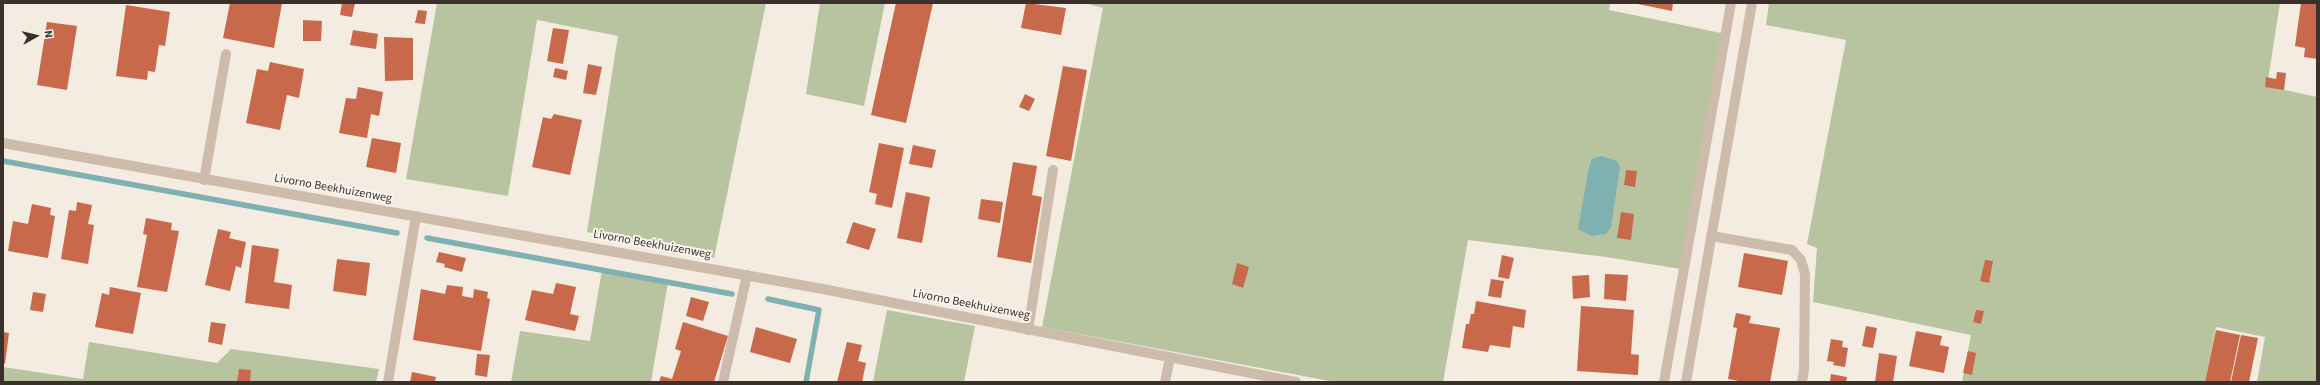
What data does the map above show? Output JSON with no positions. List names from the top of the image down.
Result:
{
  "streets": {
    "street": ["Livorno Beekhuizenweg"]
  },
  "north": "right"
}
